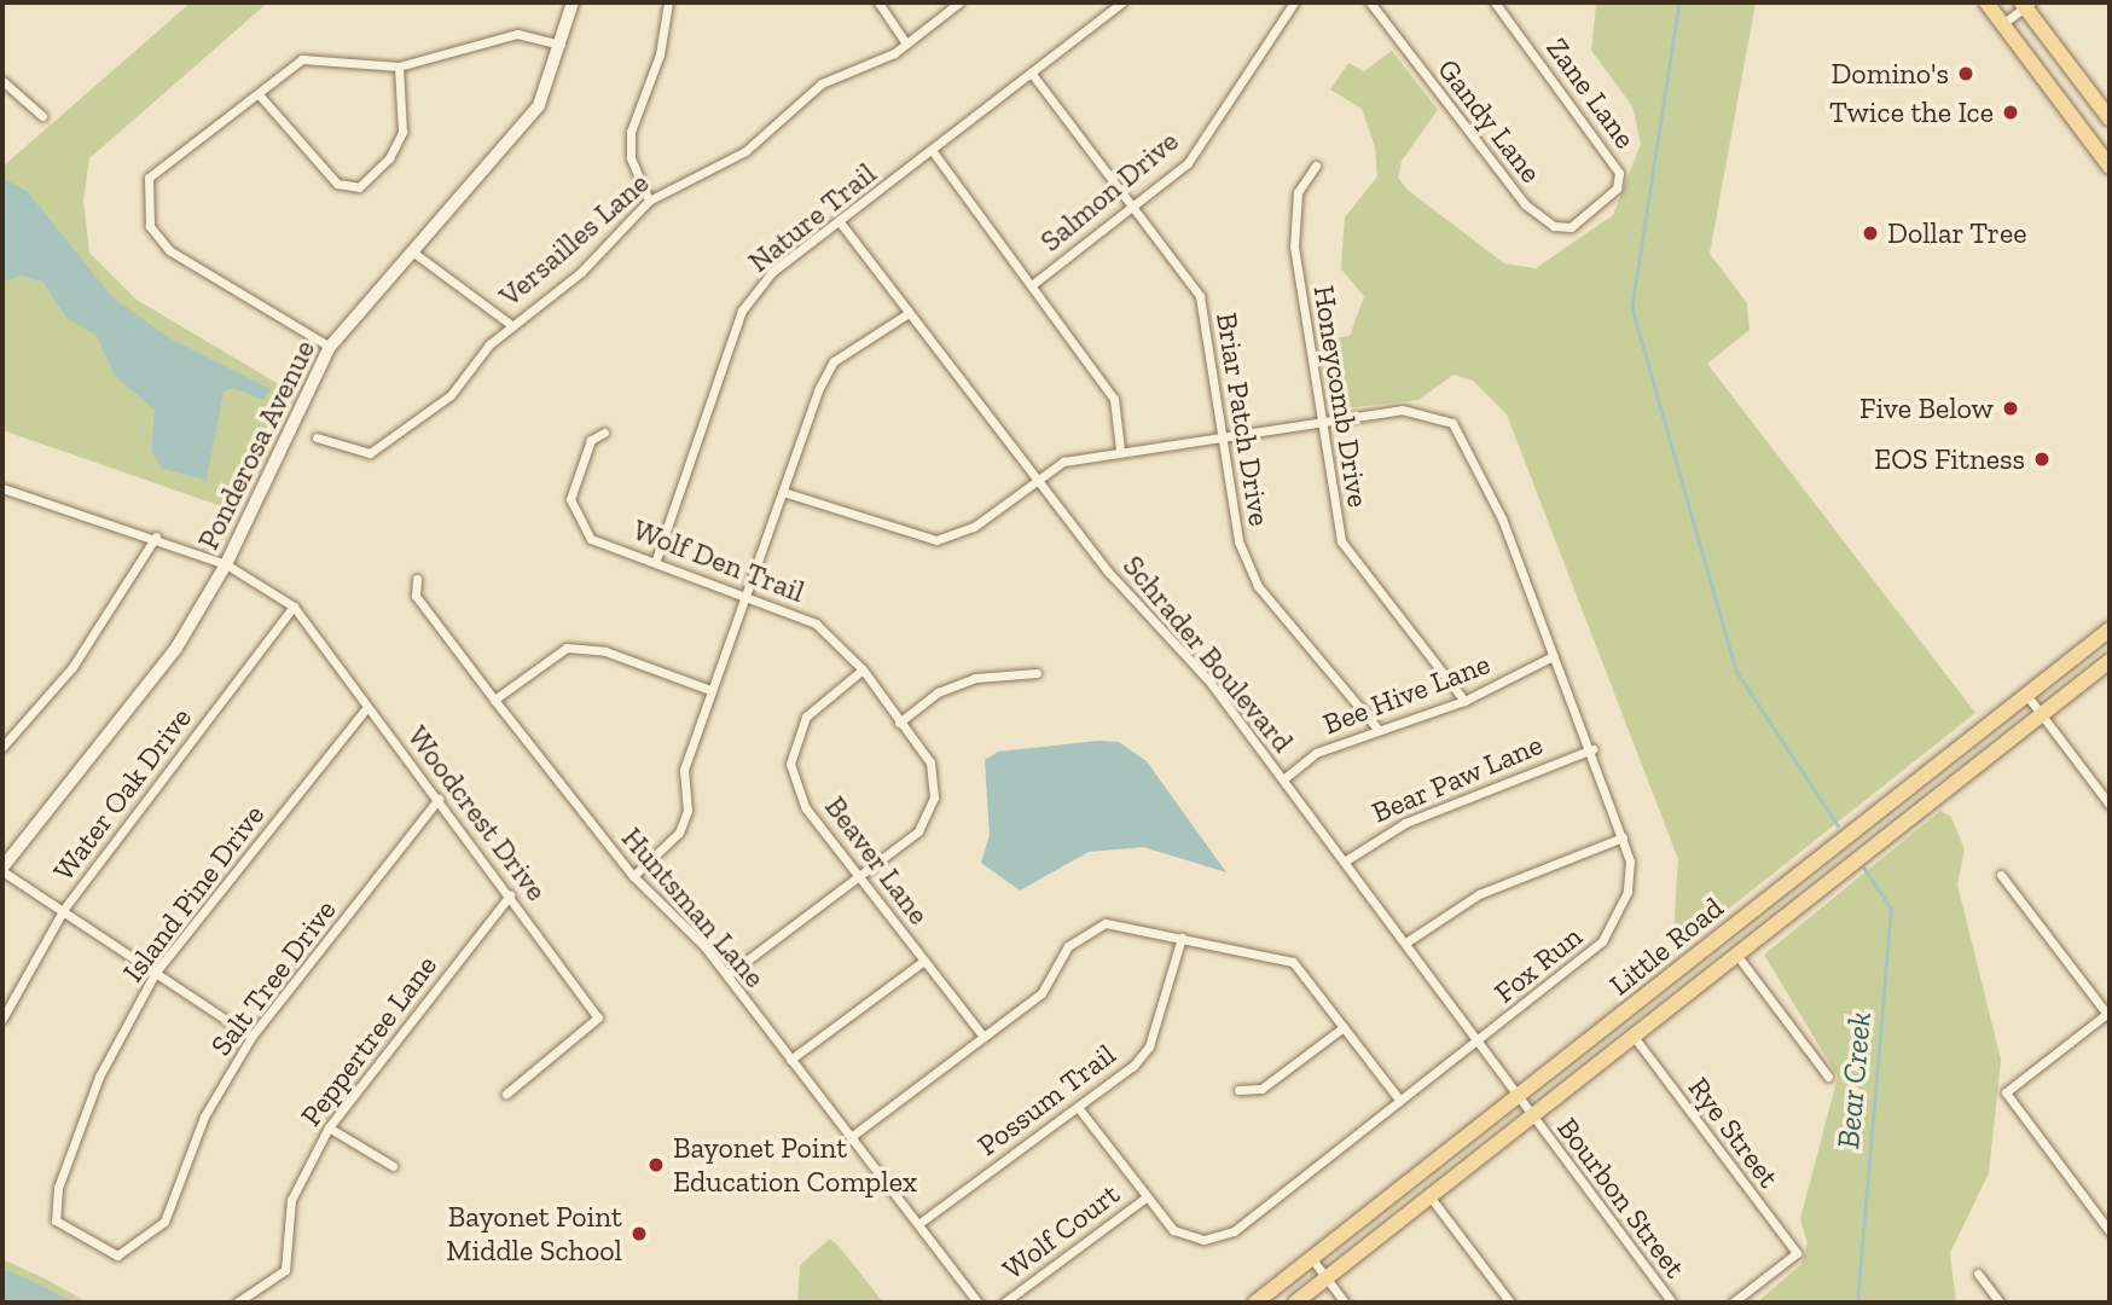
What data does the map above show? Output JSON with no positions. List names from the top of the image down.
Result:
{
  "streets": {
    "main road": ["Little Road"],
    "street": [
      "Zane Lane",
      "Gandy Lane",
      "Salmon Drive",
      "Nature Trail",
      "Versailles Lane",
      "Honeycomb Drive",
      "Briar Patch Drive",
      "Ponderosa Avenue",
      "Wolf Den Trail",
      "Schrader Boulevard",
      "Bee Hive Lane",
      "Bear Paw Lane",
      "Water Oak Drive",
      "Woodcrest Drive",
      "Beaver Lane",
      "Island Pine Drive",
      "Huntsman Lane",
      "Fox Run",
      "Salt Tree Drive",
      "Peppertree Lane",
      "Possum Trail",
      "Rye Street",
      "Bourbon Street",
      "Wolf Court"
    ]
  },
  "crossings": [
    ["Zane Lane", "Gandy Lane"],
    ["Salmon Drive", "Briar Patch Drive"],
    ["Nature Trail", "Briar Patch Drive"],
    ["Nature Trail", "Wolf Den Trail"],
    ["Nature Trail", "Schrader Boulevard"],
    ["Versailles Lane", "Ponderosa Avenue"],
    ["Honeycomb Drive", "Bee Hive Lane"],
    ["Honeycomb Drive", "Fox Run"],
    ["Briar Patch Drive", "Bee Hive Lane"],
    ["Ponderosa Avenue", "Woodcrest Drive"],
    ["Wolf Den Trail", "Beaver Lane"],
    ["Wolf Den Trail", "Huntsman Lane"],
    ["Schrader Boulevard", "Bee Hive Lane"],
    ["Schrader Boulevard", "Bear Paw Lane"],
    ["Schrader Boulevard", "Little Road"],
    ["Schrader Boulevard", "Fox Run"],
    ["Schrader Boulevard", "Bourbon Street"],
    ["Bee Hive Lane", "Fox Run"],
    ["Bear Paw Lane", "Fox Run"],
    ["Water Oak Drive", "Woodcrest Drive"],
    ["Woodcrest Drive", "Island Pine Drive"],
    ["Woodcrest Drive", "Salt Tree Drive"],
    ["Woodcrest Drive", "Peppertree Lane"],
    ["Island Pine Drive", "Salt Tree Drive"],
    ["Huntsman Lane", "Possum Trail"],
    ["Little Road", "Rye Street"],
    ["Little Road", "Bourbon Street"],
    ["Fox Run", "Possum Trail"],
    ["Fox Run", "Wolf Court"]
  ],
  "water": ["Bear Creek"],
  "places": [
    "Domino's",
    "Twice the Ice",
    "Dollar Tree",
    "Five Below",
    "EOS Fitness",
    "Bayonet Point Education Complex",
    "Bayonet Point Middle School"
  ]
}
